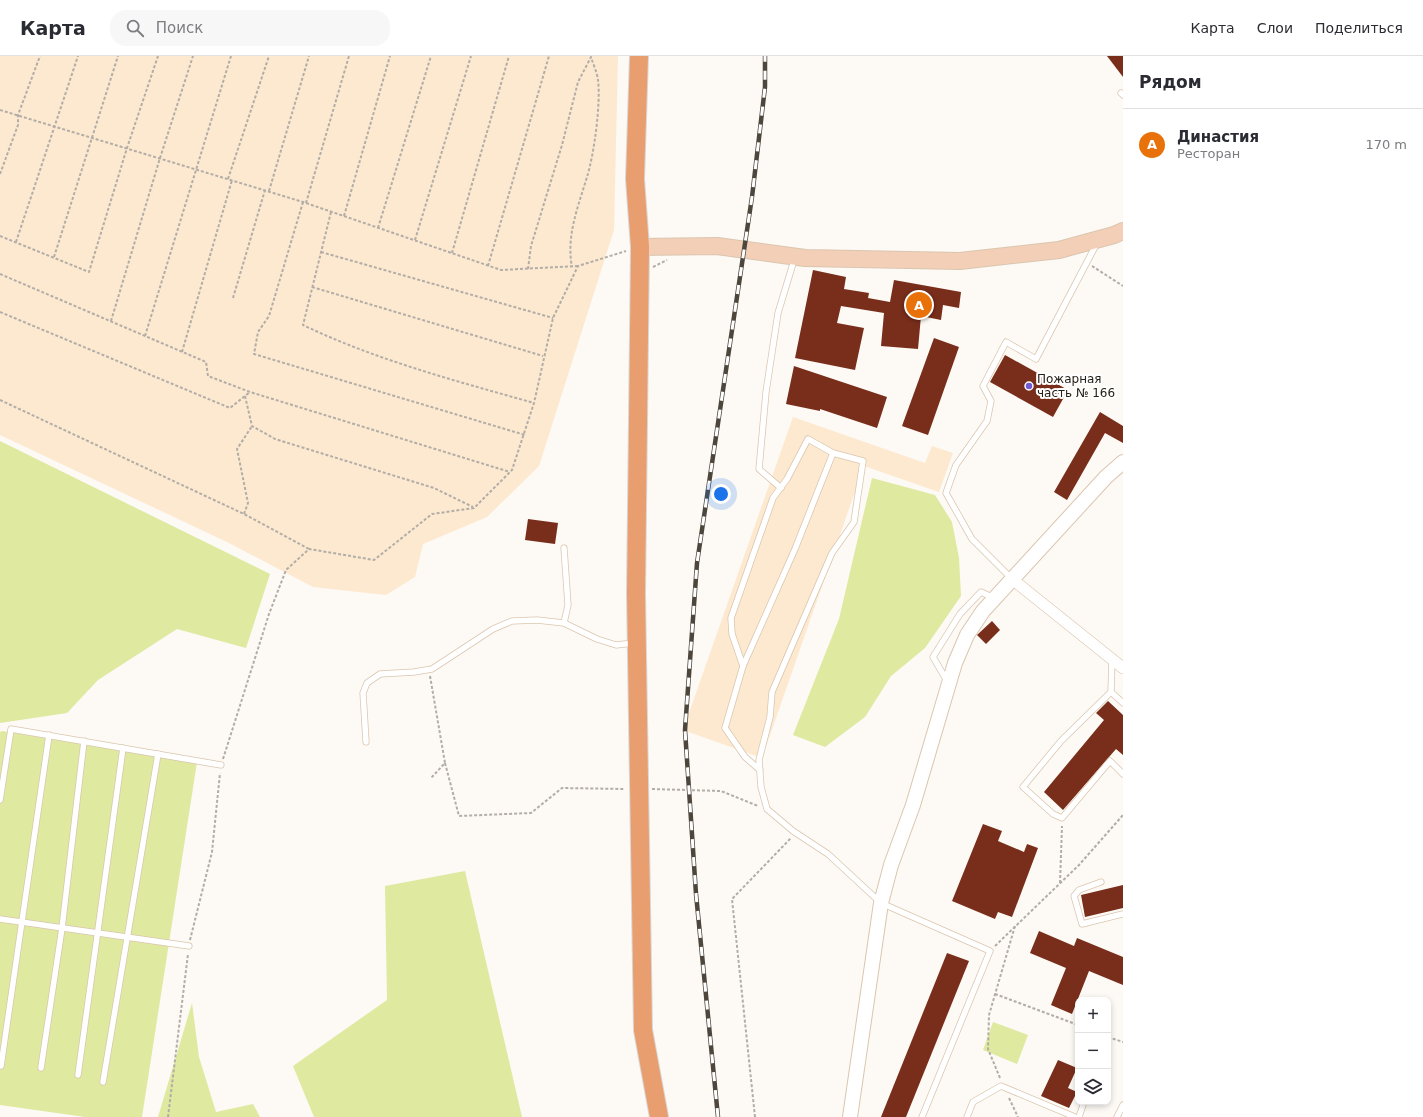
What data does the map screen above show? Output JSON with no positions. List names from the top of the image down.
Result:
{
  "places": ["Пожарная часть № 166"],
  "page": {
    "header": "Карта",
    "search": "Поиск",
    "nav": ["Карта", "Слои", "Поделиться"],
    "heading": "Рядом",
    "list": [
      {
        "mark": "A",
        "name": "Династия",
        "note": "Ресторан",
        "value": "170 m"
      }
    ],
    "pins": "A",
    "map_buttons": ["+", "−"]
  }
}
